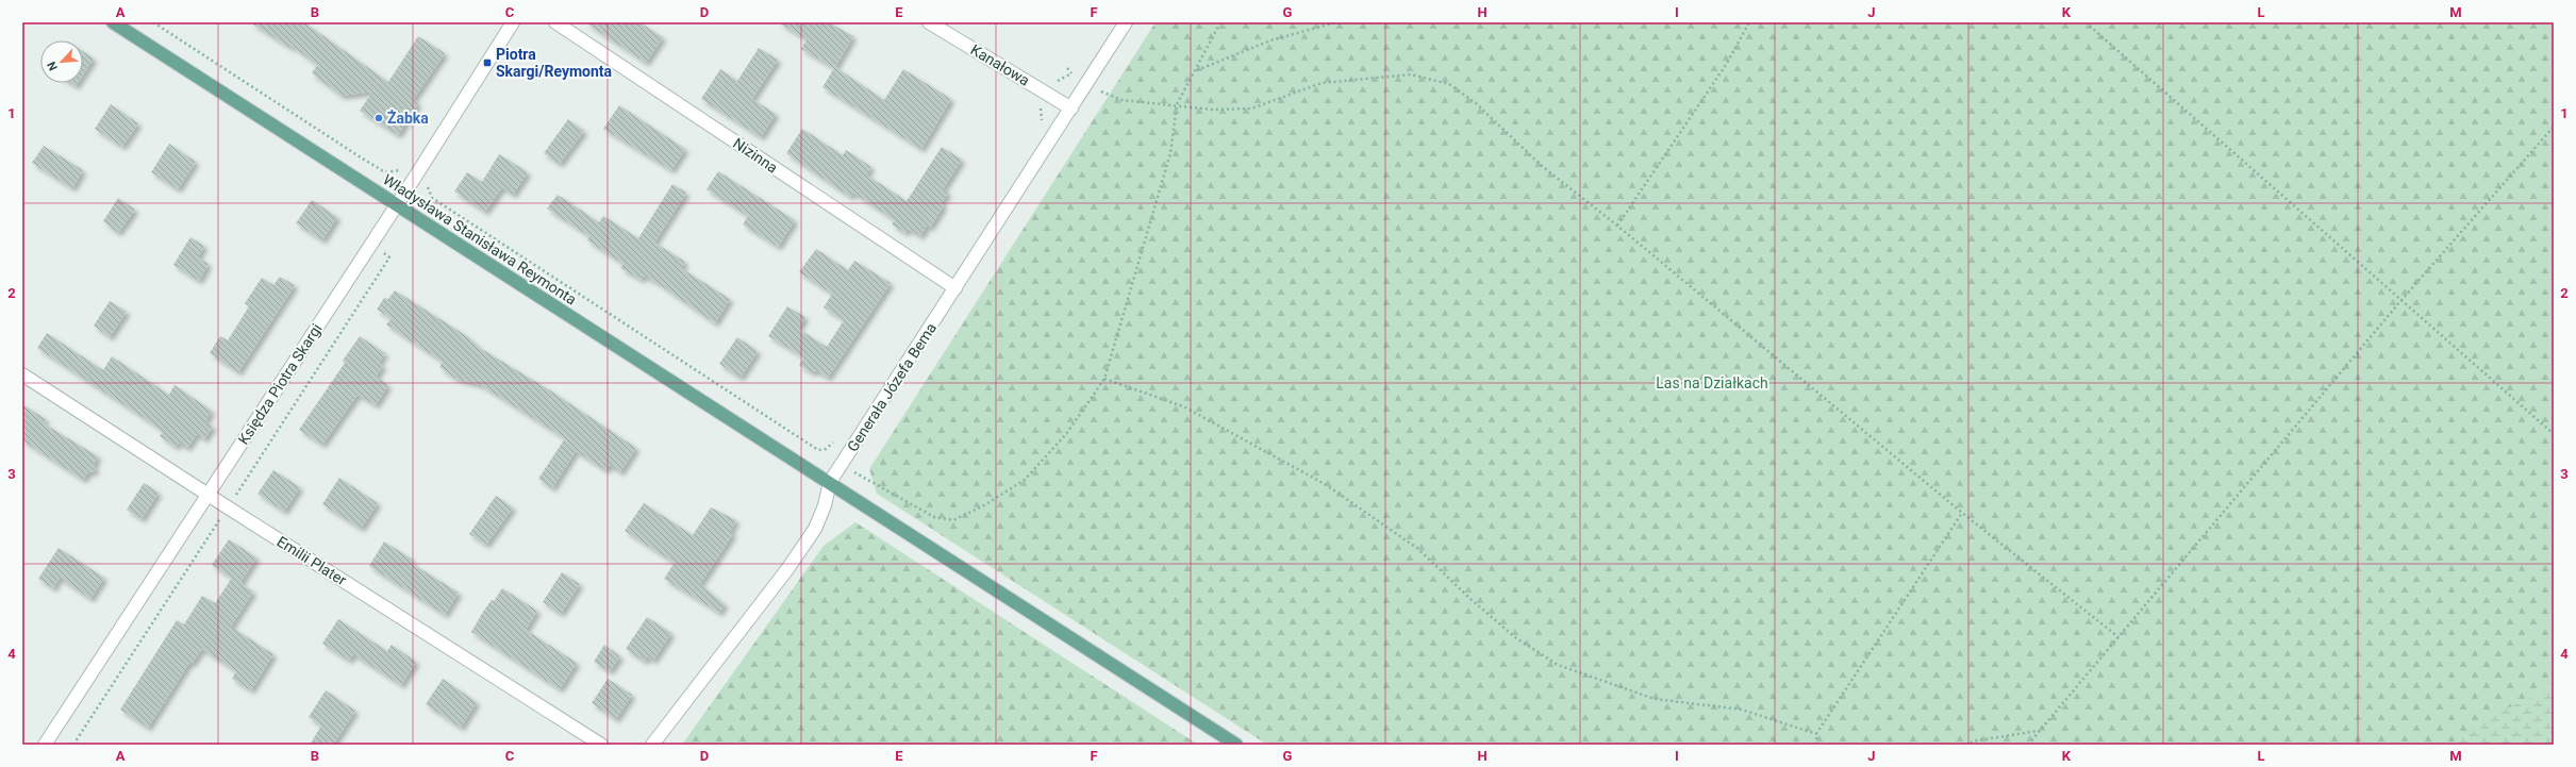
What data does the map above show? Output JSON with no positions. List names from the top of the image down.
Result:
{
  "streets": {
    "main road": ["Władysława Stanisława Reymonta"],
    "street": [
      "Kanałowa",
      "Nizinna",
      "Księdza Piotra Skargi",
      "Generała Józefa Bema",
      "Emilii Plater"
    ]
  },
  "crossings": [
    ["Kanałowa", "Generała Józefa Bema"],
    ["Nizinna", "Generała Józefa Bema"],
    ["Władysława Stanisława Reymonta", "Księdza Piotra Skargi"],
    ["Władysława Stanisława Reymonta", "Generała Józefa Bema"],
    ["Księdza Piotra Skargi", "Emilii Plater"]
  ],
  "parks": ["Las na Działkach"],
  "places": {
    "transit": ["Piotra Skargi/Reymonta"],
    "other": ["Żabka"]
  },
  "north": "bottom left",
  "grid": {
    "columns": [
      "A",
      "B",
      "C",
      "D",
      "E",
      "F",
      "G",
      "H",
      "I",
      "J",
      "K",
      "L",
      "M"
    ],
    "rows": [
      "1",
      "2",
      "3",
      "4"
    ]
  }
}
